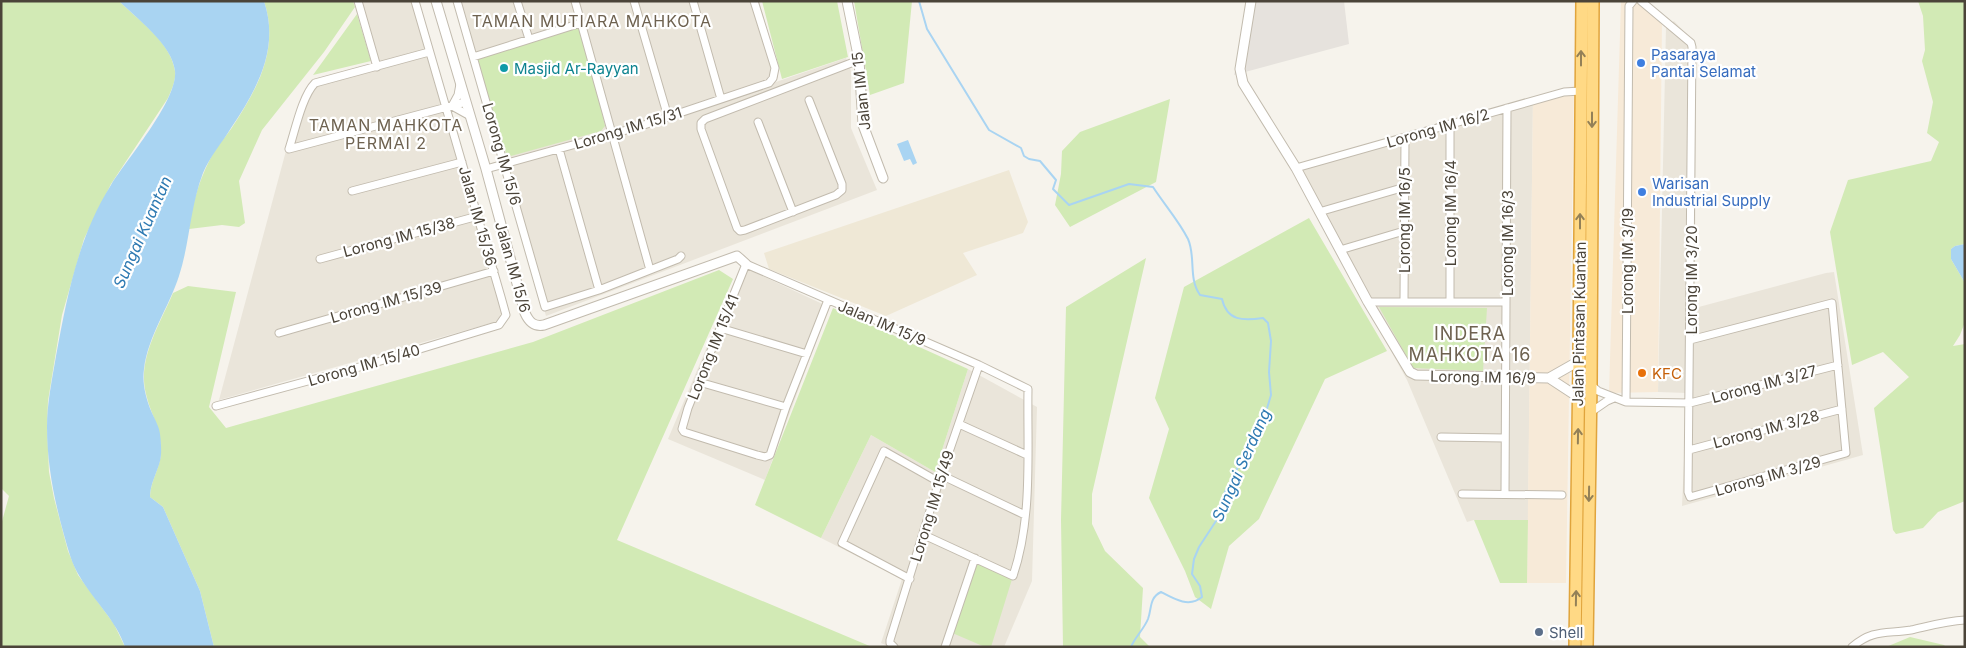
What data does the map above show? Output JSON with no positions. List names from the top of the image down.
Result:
{
  "streets": {
    "highway": ["Jalan Pintasan Kuantan"],
    "street": [
      "Jalan IM 15",
      "Lorong IM 15/31",
      "Lorong IM 16/2",
      "Lorong IM 15/6",
      "Lorong IM 16/4",
      "Jalan IM 15/36",
      "Lorong IM 16/5",
      "Lorong IM 15/38",
      "Lorong IM 16/3",
      "Lorong IM 3/19",
      "Jalan IM 15/6",
      "Lorong IM 3/20",
      "Lorong IM 15/39",
      "Jalan IM 15/9",
      "Lorong IM 15/41",
      "Lorong IM 15/40",
      "Lorong IM 16/9",
      "Lorong IM 3/27",
      "Lorong IM 3/28",
      "Lorong IM 3/29",
      "Lorong IM 15/49"
    ]
  },
  "crossings": [
    ["Lorong IM 15/31", "Lorong IM 15/6"],
    ["Lorong IM 15/31", "Jalan IM 15/6"],
    ["Lorong IM 16/2", "Lorong IM 16/4"],
    ["Lorong IM 16/2", "Lorong IM 16/5"],
    ["Lorong IM 16/2", "Lorong IM 16/3"],
    ["Lorong IM 16/2", "Jalan Pintasan Kuantan"],
    ["Jalan IM 15/36", "Lorong IM 15/38"],
    ["Jalan IM 15/36", "Lorong IM 15/39"],
    ["Jalan IM 15/36", "Lorong IM 15/40"],
    ["Lorong IM 16/3", "Lorong IM 16/9"],
    ["Lorong IM 3/19", "Lorong IM 3/27"],
    ["Jalan IM 15/6", "Jalan IM 15/9"],
    ["Lorong IM 3/20", "Lorong IM 3/27"],
    ["Lorong IM 3/20", "Lorong IM 3/28"],
    ["Lorong IM 3/20", "Lorong IM 3/29"],
    ["Jalan IM 15/9", "Lorong IM 15/41"],
    ["Jalan IM 15/9", "Lorong IM 15/49"],
    ["Jalan Pintasan Kuantan", "Lorong IM 16/9"],
    ["Jalan Pintasan Kuantan", "Lorong IM 3/27"],
    ["Lorong IM 3/28", "Lorong IM 3/29"]
  ],
  "districts": ["TAMAN MUTIARA MAHKOTA", "TAMAN MAHKOTA PERMAI 2", "INDERA MAHKOTA 16"],
  "water": ["Sungai Kuantan", "Sungai Serdang"],
  "places": [
    "Pasaraya Pantai Selamat",
    "Masjid Ar-Rayyan",
    "Warisan Industrial Supply",
    "KFC",
    "Shell"
  ]
}
